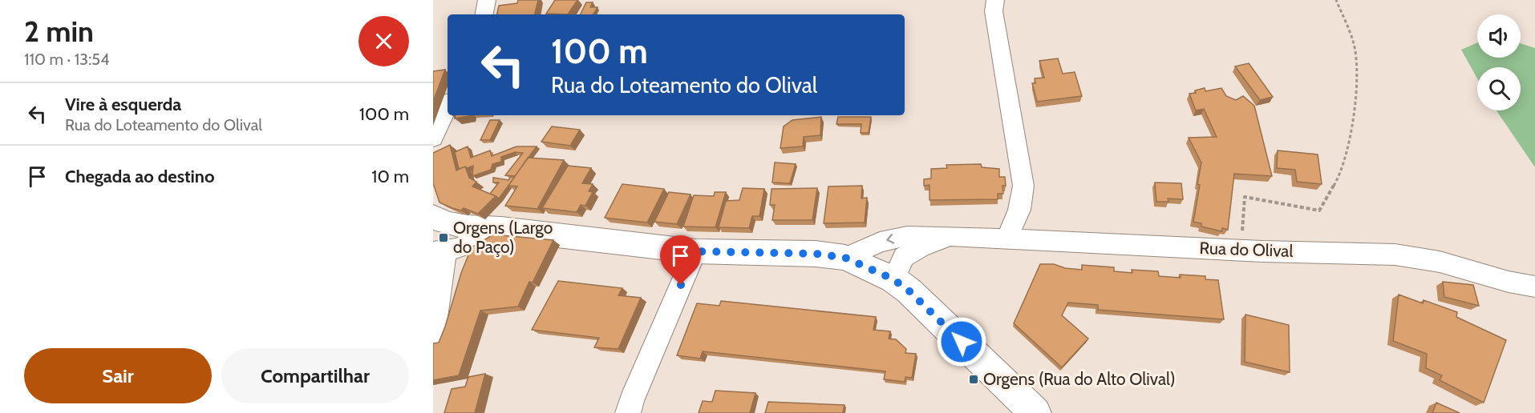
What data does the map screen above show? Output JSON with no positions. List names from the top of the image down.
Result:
{
  "streets": {
    "street": ["Rua do Olival"]
  },
  "places": {
    "transit": ["Orgens (Largo do Paço)", "Orgens (Rua do Alto Olival)"]
  },
  "page": {
    "heading": ["2 min", "110 m · 13:54"],
    "turn": ["100 m", "Rua do Loteamento do Olival"],
    "list": [
      {
        "name": "Vire à esquerda",
        "note": "Rua do Loteamento do Olival",
        "value": "100 m"
      },
      {
        "name": "Chegada ao destino",
        "value": "10 m"
      }
    ],
    "buttons": ["Sair", "Compartilhar"]
  }
}
